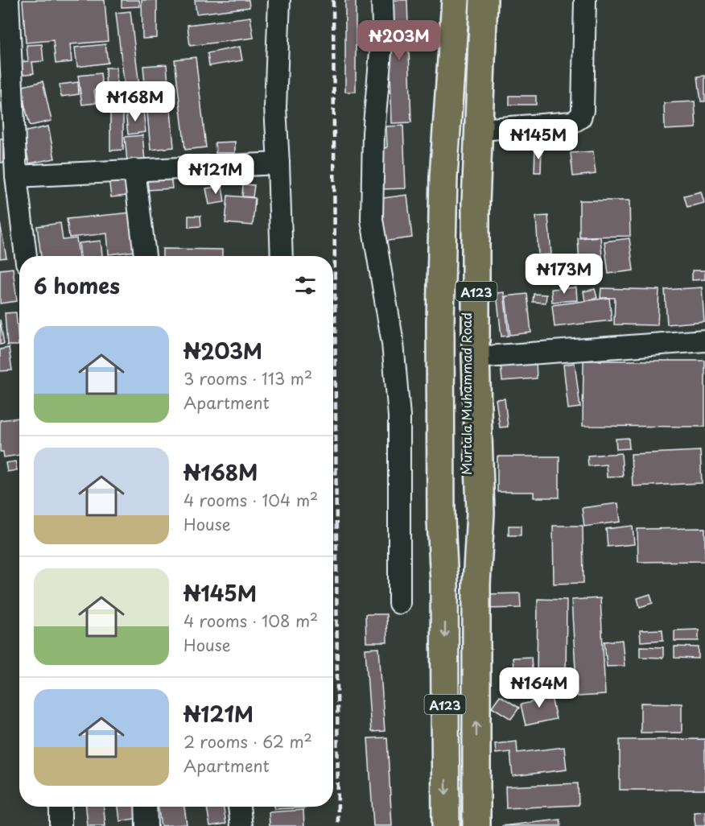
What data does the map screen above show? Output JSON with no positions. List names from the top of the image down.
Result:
{
  "streets": {
    "highway": ["A123", "Murtala Muhammad Road"]
  },
  "page": {
    "price": [
      "₦203M",
      "₦168M",
      "₦145M",
      "₦121M",
      "₦173M",
      "₦164M"
    ],
    "heading": "6 homes",
    "list": [
      {
        "name": "₦203M",
        "note": "3 rooms · 113 m² · Apartment"
      },
      {
        "name": "₦168M",
        "note": "4 rooms · 104 m² · House"
      },
      {
        "name": "₦145M",
        "note": "4 rooms · 108 m² · House"
      },
      {
        "name": "₦121M",
        "note": "2 rooms · 62 m² · Apartment"
      }
    ]
  }
}
